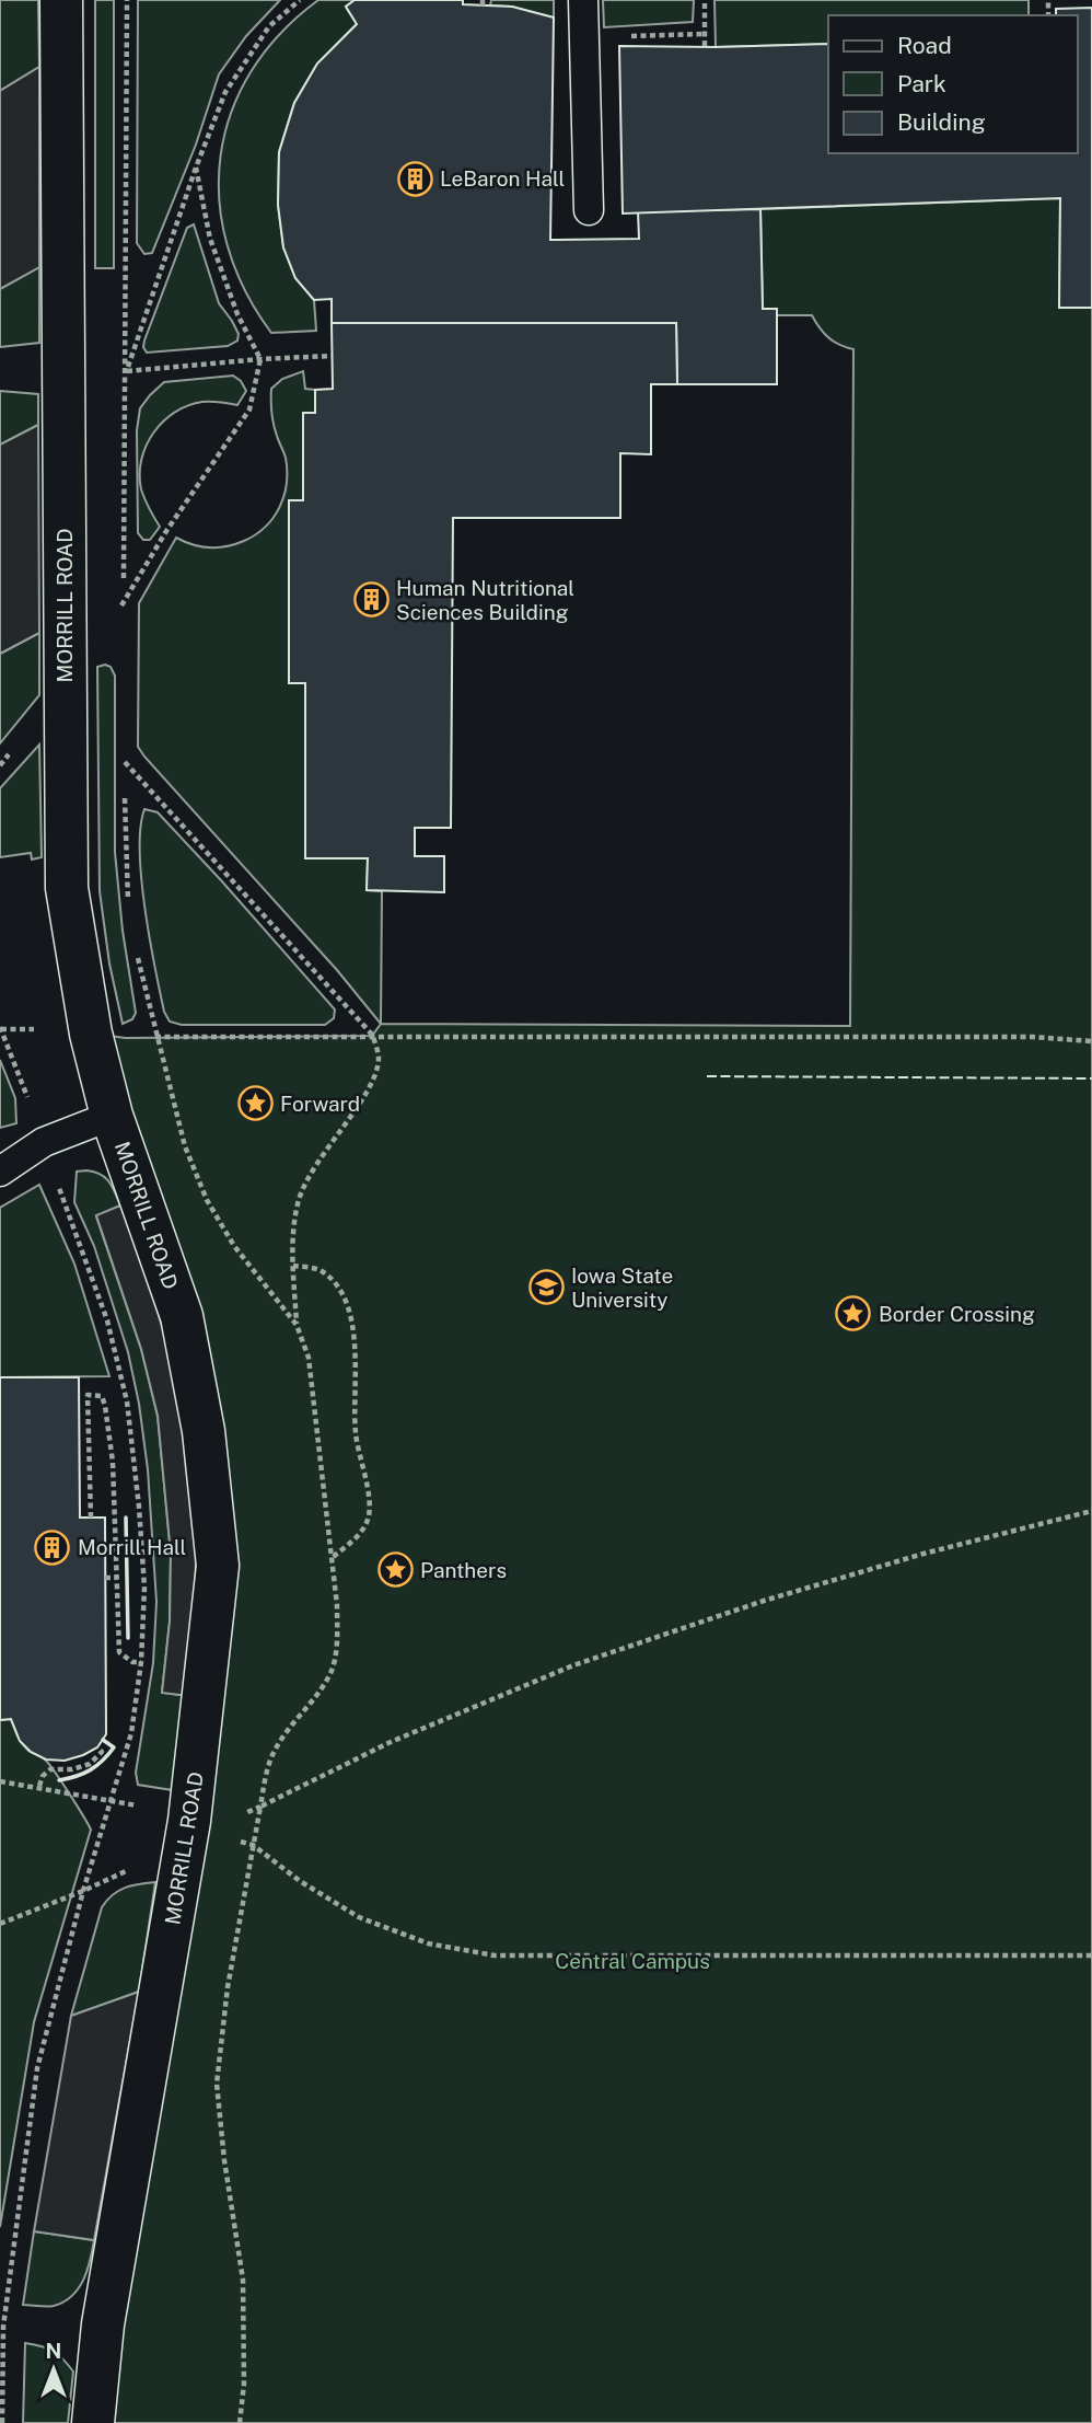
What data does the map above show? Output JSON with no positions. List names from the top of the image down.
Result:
{
  "streets": {
    "street": ["MORRILL ROAD"]
  },
  "parks": ["Central Campus"],
  "places": {
    "building": ["LeBaron Hall", "Human Nutritional Sciences Building", "Morrill Hall"],
    "place": ["Forward", "Border Crossing", "Panthers"],
    "school or university": ["Iowa State University"]
  },
  "legend": ["Road", "Park", "Building"],
  "north": "top"
}
